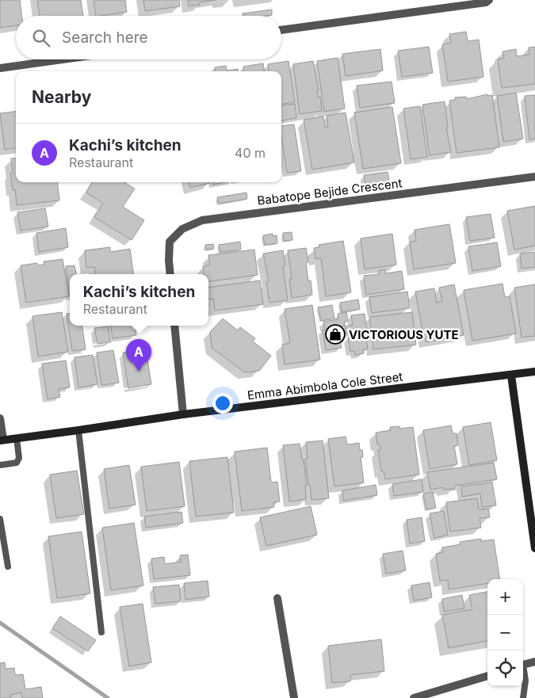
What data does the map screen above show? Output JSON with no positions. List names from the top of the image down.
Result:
{
  "streets": {
    "street": ["Babatope Bejide Crescent", "Emma Abimbola Cole Street"]
  },
  "places": {
    "shop": ["VICTORIOUS YUTE"]
  },
  "page": {
    "search": "Search here",
    "heading": "Nearby",
    "list": [
      {
        "mark": "A",
        "name": "Kachi’s kitchen",
        "note": "Restaurant",
        "value": "40 m"
      }
    ],
    "popup": ["Kachi’s kitchen", "Restaurant"],
    "pins": "A",
    "map_buttons": ["+", "−"]
  }
}
